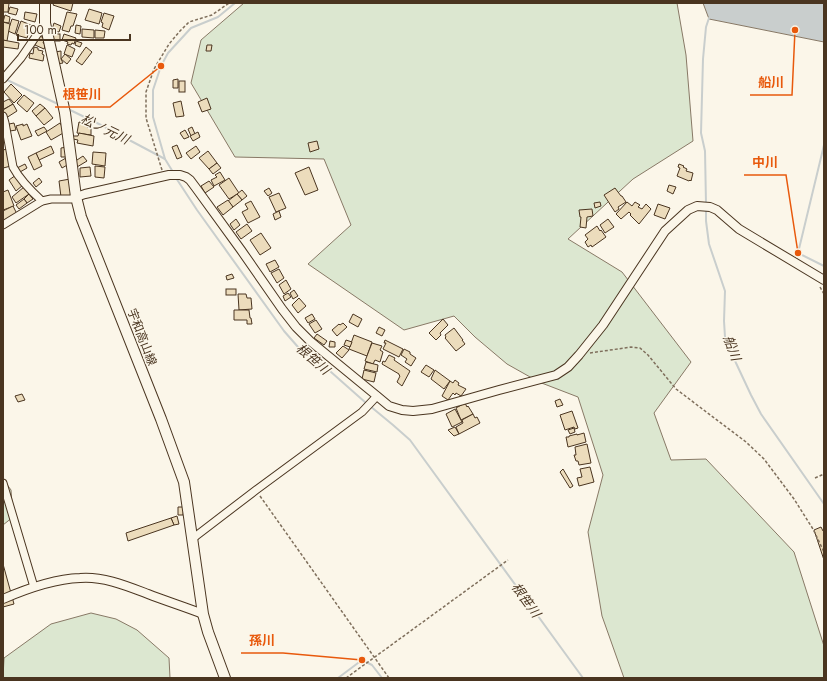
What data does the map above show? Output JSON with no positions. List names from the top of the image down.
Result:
{
  "streets": {
    "main road": ["宇和高山線"]
  },
  "water": ["松ノ元川", "船川", "根笹川"],
  "places": [
    "船川",
    "根笹川",
    "中川",
    "孫川"
  ],
  "scale_bar": "100 m"
}
